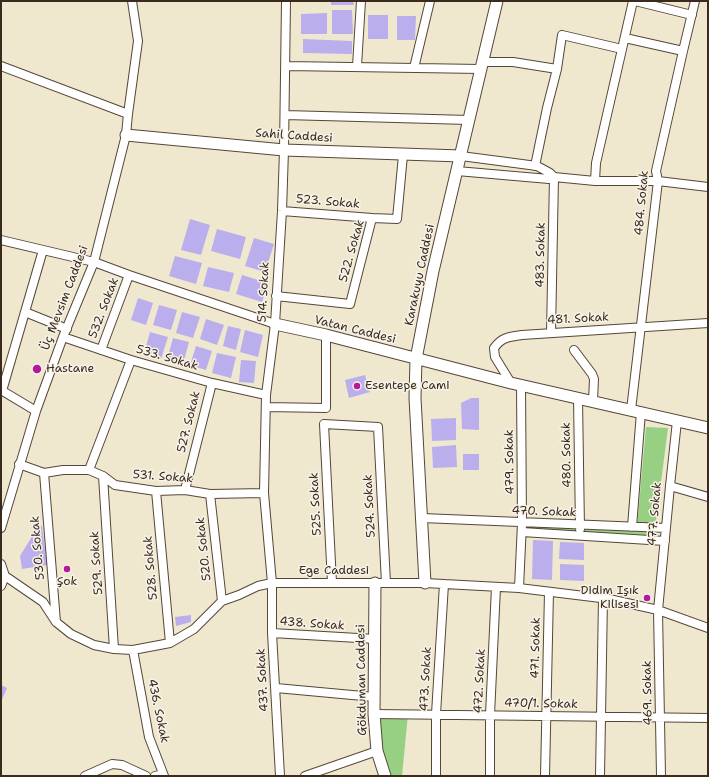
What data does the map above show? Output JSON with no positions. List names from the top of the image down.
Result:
{
  "streets": {
    "street": [
      "Sahil Caddesi",
      "523. Sokak",
      "484. Sokak",
      "522. Sokak",
      "483. Sokak",
      "Karakuyu Caddesi",
      "514. Sokak",
      "Üç Mevsim Caddesi",
      "532. Sokak",
      "481. Sokak",
      "Vatan Caddesi",
      "533. Sokak",
      "527. Sokak",
      "480. Sokak",
      "479. Sokak",
      "531. Sokak",
      "525. Sokak",
      "524. Sokak",
      "470. Sokak",
      "477. Sokak",
      "530. Sokak",
      "520. Sokak",
      "529. Sokak",
      "528. Sokak",
      "Ege Caddesi",
      "438. Sokak",
      "471. Sokak",
      "473. Sokak",
      "437. Sokak",
      "Gökduman Caddesi",
      "472. Sokak",
      "469. Sokak",
      "470/1. Sokak",
      "436. Sokak"
    ]
  },
  "crossings": [
    ["Sahil Caddesi", "522. Sokak"],
    ["Sahil Caddesi", "Karakuyu Caddesi"],
    ["Sahil Caddesi", "514. Sokak"],
    ["Sahil Caddesi", "Üç Mevsim Caddesi"],
    ["523. Sokak", "522. Sokak"],
    ["523. Sokak", "514. Sokak"],
    ["484. Sokak", "481. Sokak"],
    ["484. Sokak", "Vatan Caddesi"],
    ["484. Sokak", "470. Sokak"],
    ["522. Sokak", "514. Sokak"],
    ["483. Sokak", "481. Sokak"],
    ["Karakuyu Caddesi", "Vatan Caddesi"],
    ["Karakuyu Caddesi", "470. Sokak"],
    ["Karakuyu Caddesi", "Ege Caddesi"],
    ["514. Sokak", "Vatan Caddesi"],
    ["514. Sokak", "533. Sokak"],
    ["514. Sokak", "531. Sokak"],
    ["514. Sokak", "Ege Caddesi"],
    ["514. Sokak", "437. Sokak"],
    ["Üç Mevsim Caddesi", "Vatan Caddesi"],
    ["Üç Mevsim Caddesi", "533. Sokak"],
    ["Üç Mevsim Caddesi", "531. Sokak"],
    ["532. Sokak", "Vatan Caddesi"],
    ["532. Sokak", "533. Sokak"],
    ["481. Sokak", "Vatan Caddesi"],
    ["481. Sokak", "479. Sokak"],
    ["Vatan Caddesi", "480. Sokak"],
    ["Vatan Caddesi", "479. Sokak"],
    ["Vatan Caddesi", "477. Sokak"],
    ["533. Sokak", "527. Sokak"],
    ["527. Sokak", "531. Sokak"],
    ["480. Sokak", "470. Sokak"],
    ["479. Sokak", "470. Sokak"],
    ["479. Sokak", "Ege Caddesi"],
    ["531. Sokak", "530. Sokak"],
    ["531. Sokak", "520. Sokak"],
    ["531. Sokak", "529. Sokak"],
    ["531. Sokak", "528. Sokak"],
    ["525. Sokak", "524. Sokak"],
    ["525. Sokak", "Ege Caddesi"],
    ["524. Sokak", "Ege Caddesi"],
    ["524. Sokak", "Gökduman Caddesi"],
    ["470. Sokak", "477. Sokak"],
    ["477. Sokak", "Ege Caddesi"],
    ["477. Sokak", "469. Sokak"],
    ["530. Sokak", "Ege Caddesi"],
    ["520. Sokak", "Ege Caddesi"],
    ["529. Sokak", "Ege Caddesi"],
    ["528. Sokak", "Ege Caddesi"],
    ["Ege Caddesi", "471. Sokak"],
    ["Ege Caddesi", "473. Sokak"],
    ["Ege Caddesi", "437. Sokak"],
    ["Ege Caddesi", "Gökduman Caddesi"],
    ["Ege Caddesi", "472. Sokak"],
    ["Ege Caddesi", "469. Sokak"],
    ["Ege Caddesi", "436. Sokak"],
    ["438. Sokak", "437. Sokak"],
    ["438. Sokak", "Gökduman Caddesi"],
    ["471. Sokak", "470/1. Sokak"],
    ["473. Sokak", "470/1. Sokak"],
    ["Gökduman Caddesi", "470/1. Sokak"],
    ["472. Sokak", "470/1. Sokak"],
    ["469. Sokak", "470/1. Sokak"]
  ],
  "places": [
    "Hastane",
    "Esentepe Cami",
    "Şok",
    "Didim Işık Kilisesi"
  ]
}
